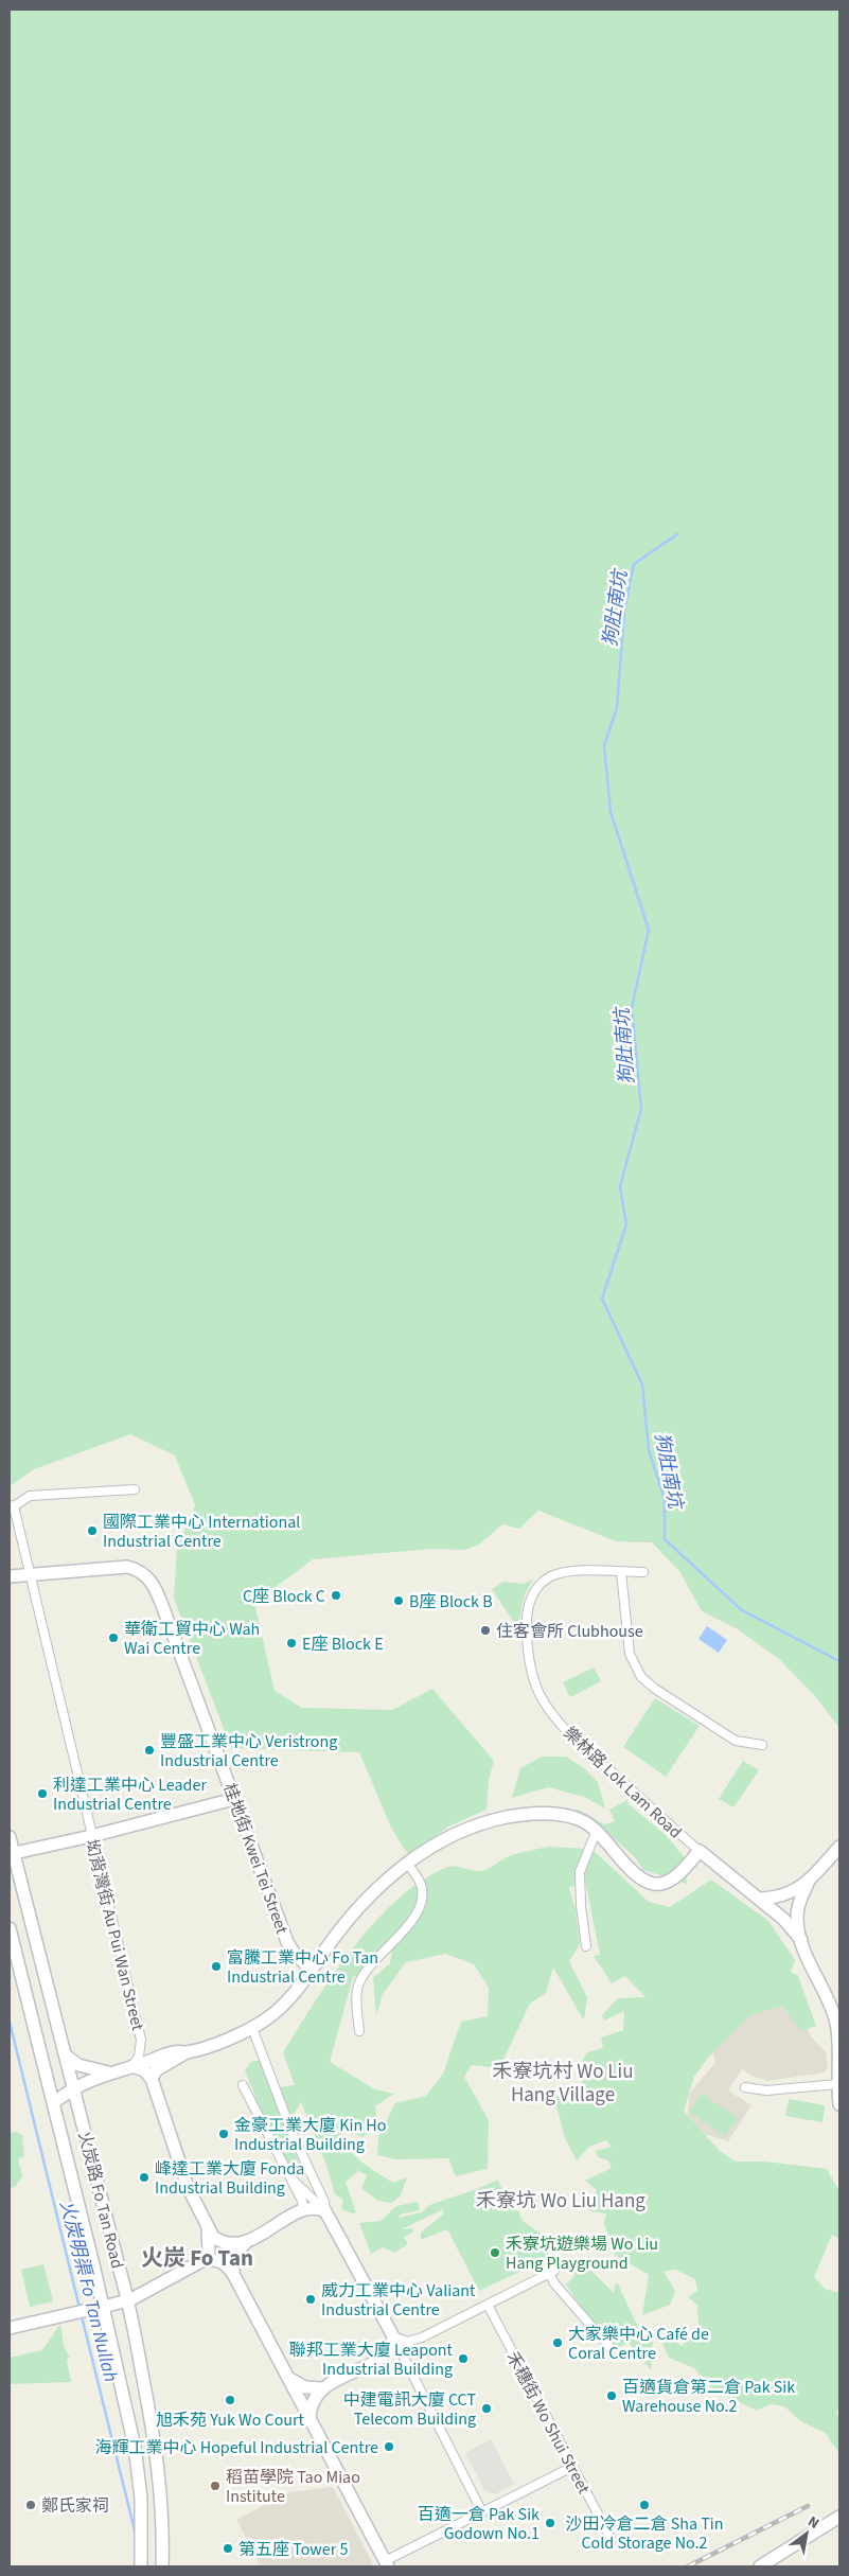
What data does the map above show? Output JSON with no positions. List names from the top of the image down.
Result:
{
  "streets": {
    "street": [
      "樂林路 Lok Lam Road",
      "桂地街 Kwei Tei Street",
      "㘭背灣街 Au Pui Wan Street",
      "火炭路 Fo Tan Road",
      "禾穗街 Wo Shui Street"
    ]
  },
  "crossings": [
    ["桂地街 Kwei Tei Street", "㘭背灣街 Au Pui Wan Street"]
  ],
  "districts": ["禾寮坑村 Wo Liu Hang Village", "禾寮坑 Wo Liu Hang", "火炭 Fo Tan"],
  "water": ["狗肚南坑", "火炭明渠 Fo Tan Nullah"],
  "places": [
    "國際工業中心 International Industrial Centre",
    "C座 Block C",
    "B座 Block B",
    "住客會所 Clubhouse",
    "華衛工貿中心 Wah Wai Centre",
    "E座 Block E",
    "豐盛工業中心 Veristrong Industrial Centre",
    "利達工業中心 Leader Industrial Centre",
    "富騰工業中心 Fo Tan Industrial Centre",
    "金豪工業大廈 Kin Ho Industrial Building",
    "峰達工業大廈 Fonda Industrial Building",
    "禾寮坑遊樂場 Wo Liu Hang Playground",
    "威力工業中心 Valiant Industrial Centre",
    "大家樂中心 Café de Coral Centre",
    "聯邦工業大廈 Leapont Industrial Building",
    "百適貨倉第二倉 Pak Sik Warehouse No.2",
    "旭禾苑 Yuk Wo Court",
    "中建電訊大廈 CCT Telecom Building",
    "海輝工業中心 Hopeful Industrial Centre",
    "稻苗學院 Tao Miao Institute",
    "鄭氏家祠",
    "沙田冷倉二倉 Sha Tin Cold Storage No.2",
    "百適一倉 Pak Sik Godown No.1",
    "第五座 Tower 5"
  ],
  "north": "top right"
}
